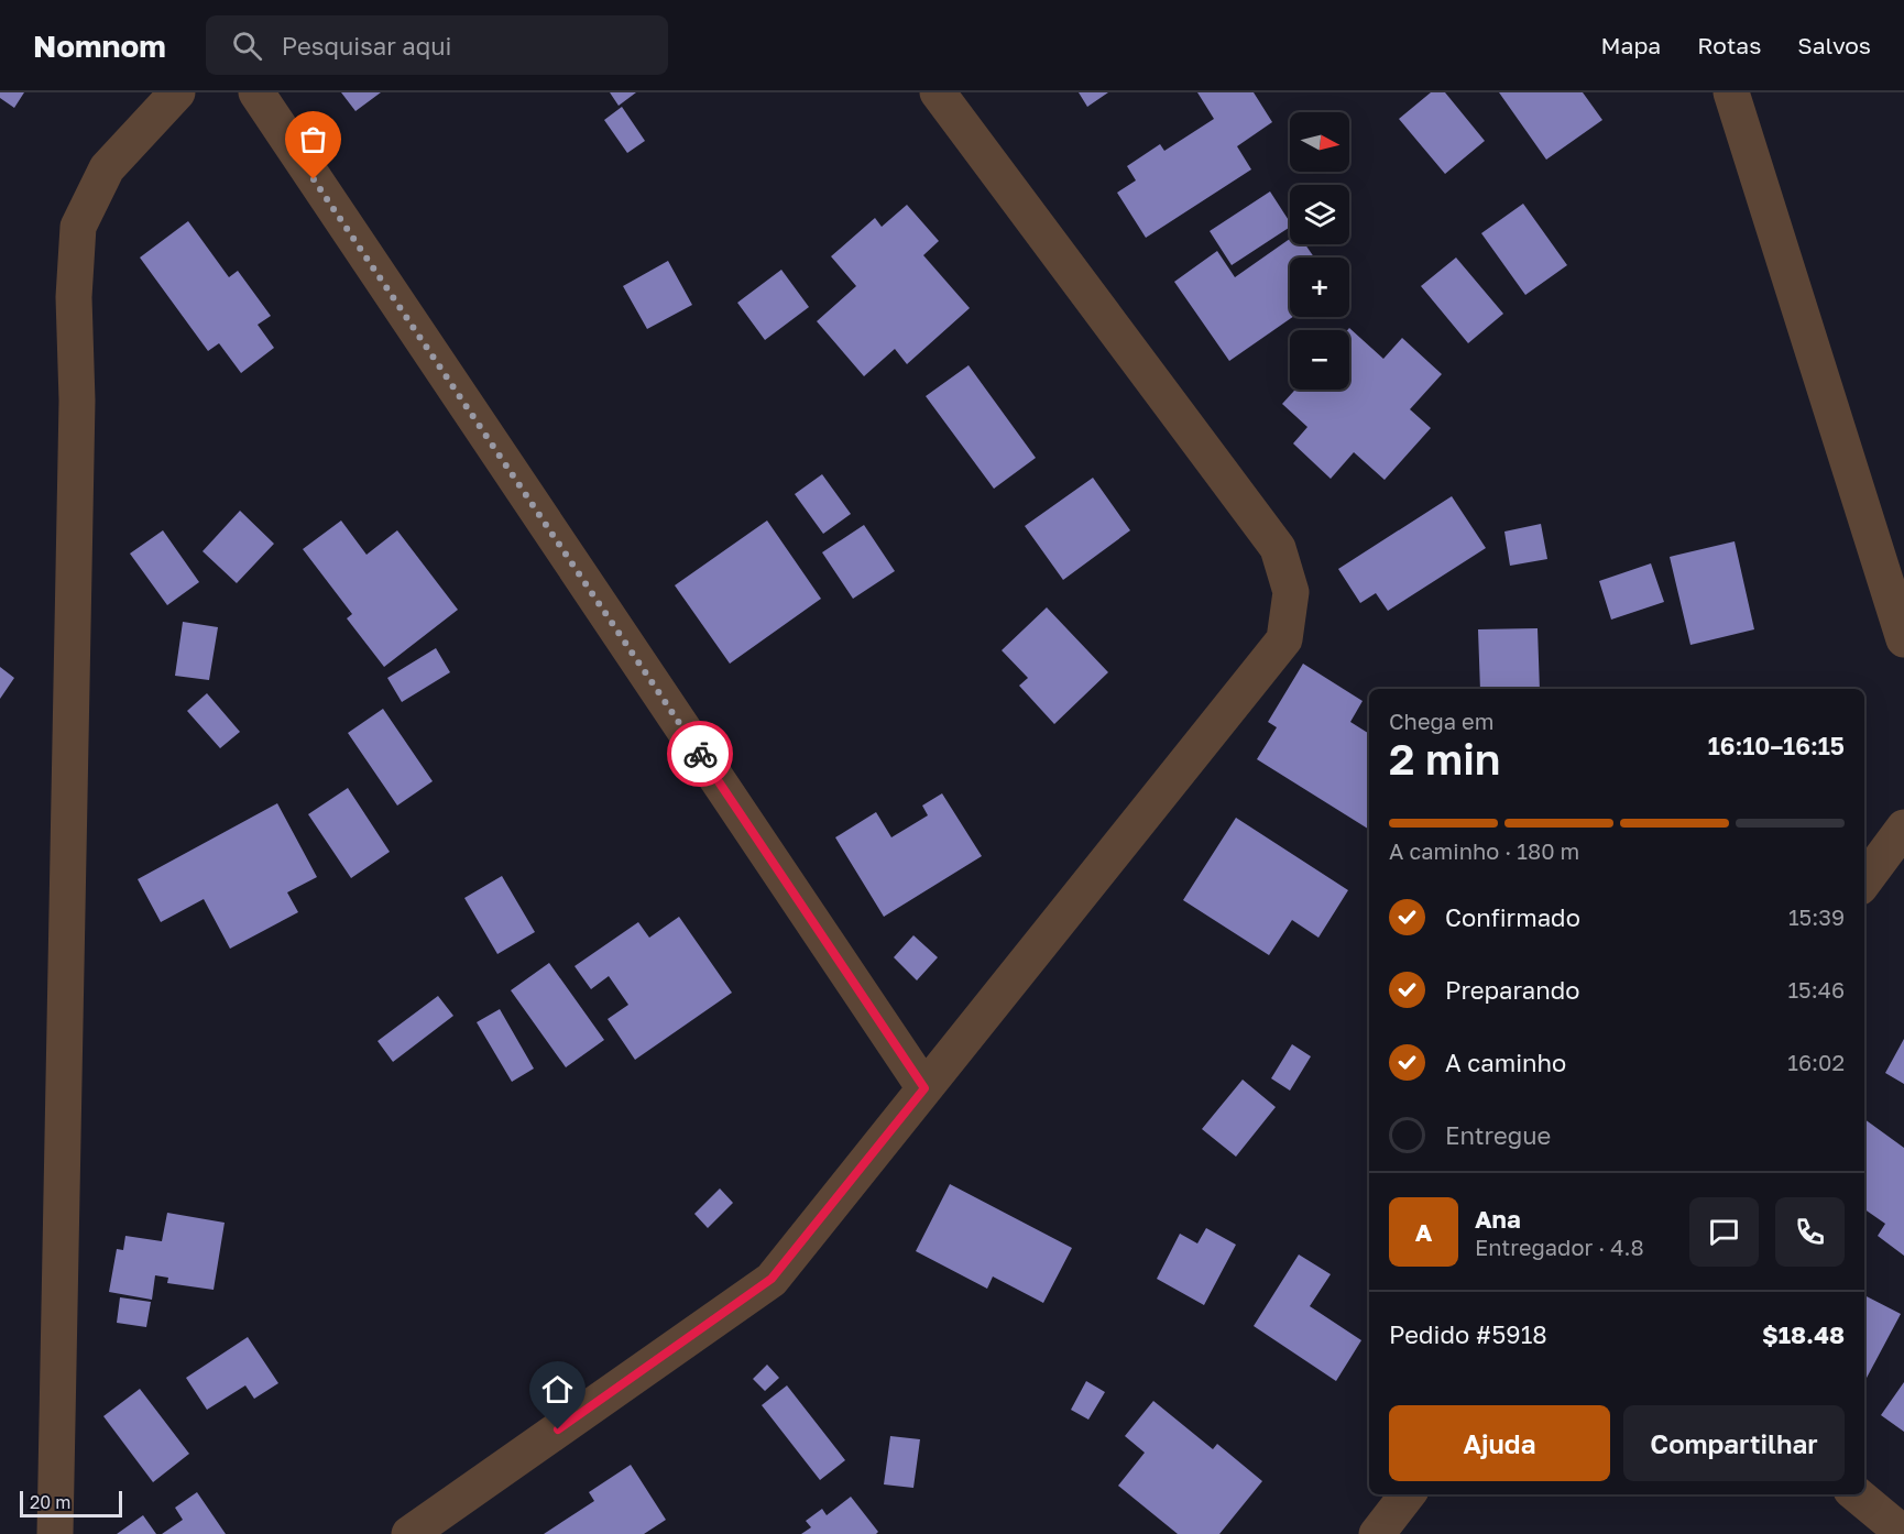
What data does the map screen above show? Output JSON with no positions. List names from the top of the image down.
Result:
{
  "scale_bar": "20 m",
  "north": "right",
  "page": {
    "header": "Nomnom",
    "search": "Pesquisar aqui",
    "nav": ["Mapa", "Rotas", "Salvos"],
    "map_buttons": ["+", "−"],
    "heading": ["2 min", "Chega em", "16:10–16:15"],
    "panel": [
      "Ana",
      "Entregador · 4.8",
      "Pedido #5918",
      "$18.48"
    ],
    "bar": "A caminho · 180 m",
    "list": [
      ["Confirmado", "15:39"],
      ["Preparando", "15:46"],
      ["A caminho", "16:02"],
      "Entregue"
    ],
    "round": "A",
    "buttons": ["Ajuda", "Compartilhar"],
    "scale": "20 m"
  }
}
